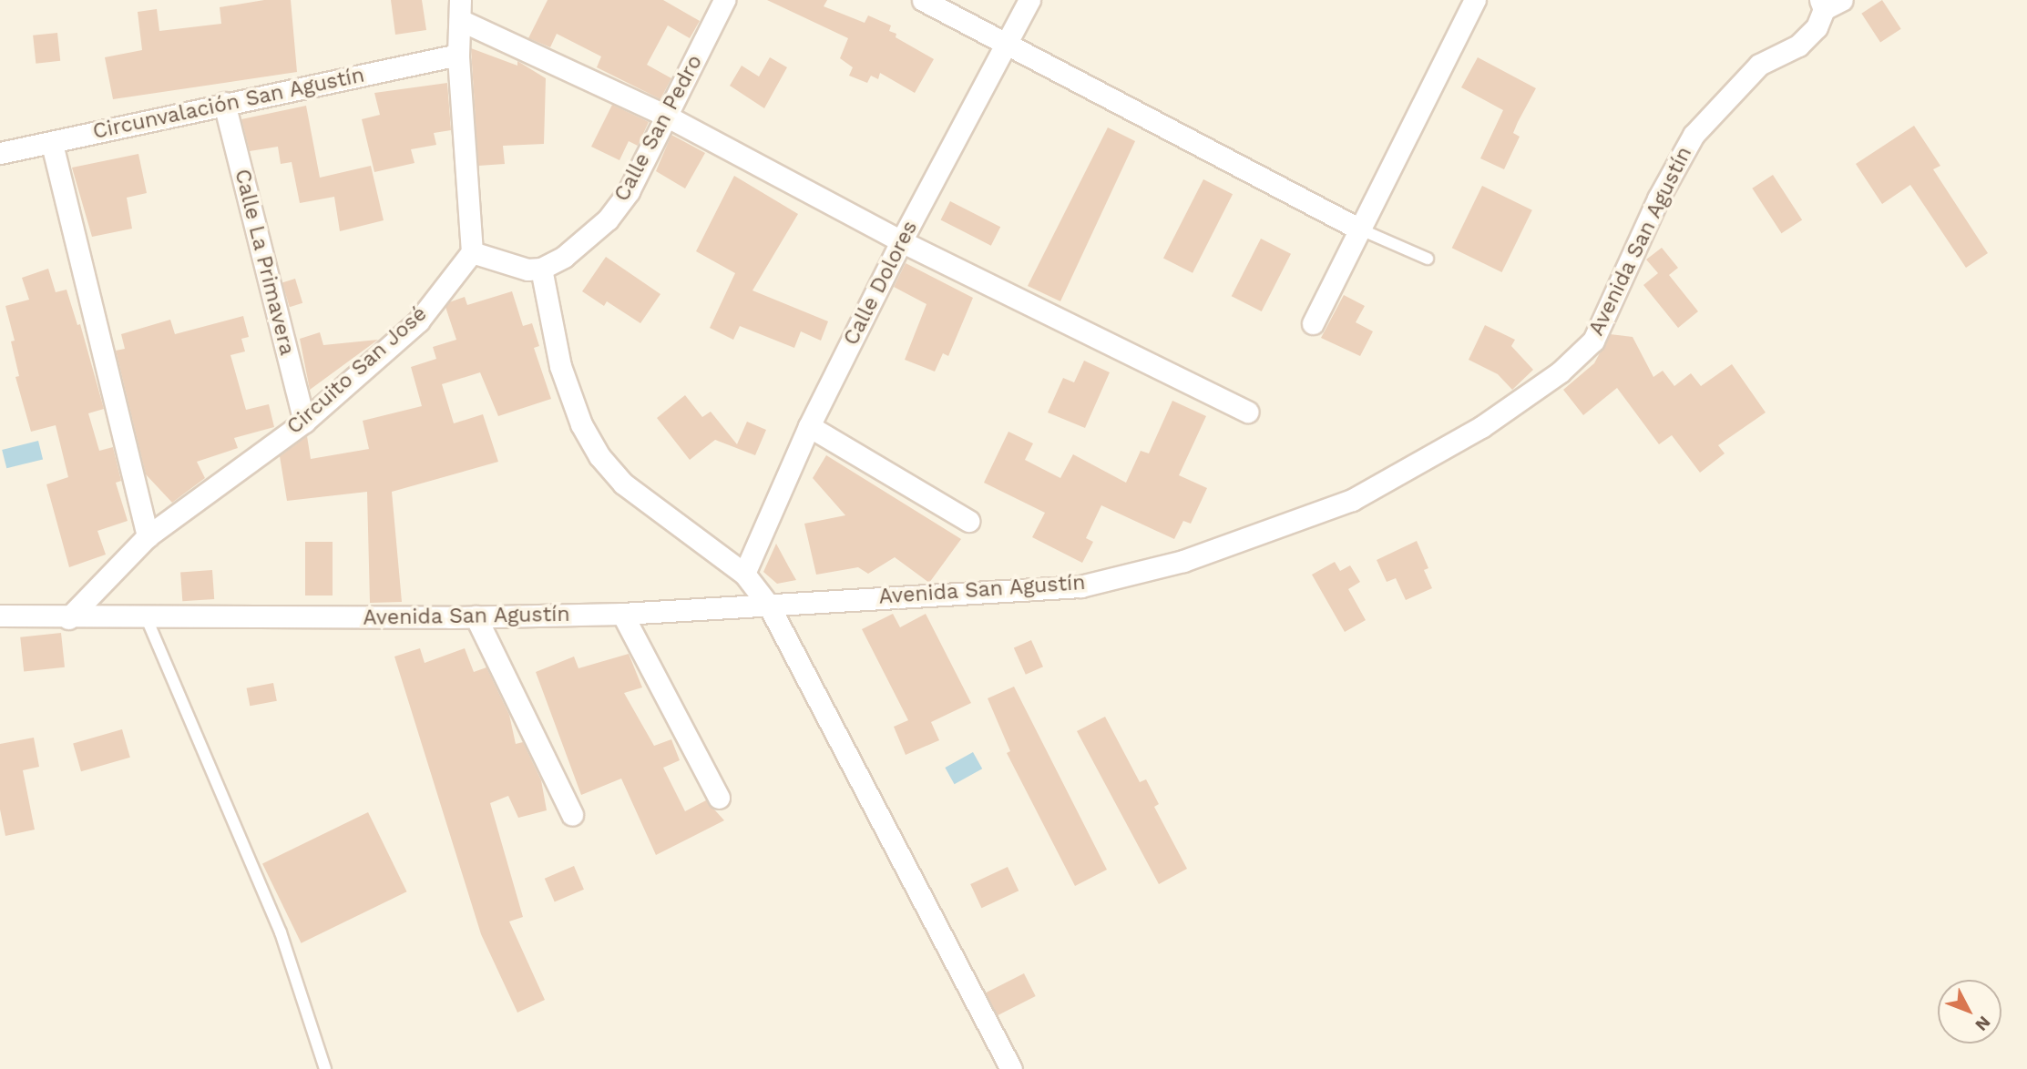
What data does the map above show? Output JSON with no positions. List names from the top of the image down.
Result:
{
  "streets": {
    "street": [
      "Circunvalación San Agustín",
      "Calle San Pedro",
      "Avenida San Agustín",
      "Calle La Primavera",
      "Calle Dolores",
      "Circuito San José"
    ]
  },
  "crossings": [
    ["Circunvalación San Agustín", "Calle La Primavera"],
    ["Avenida San Agustín", "Circuito San José"],
    ["Calle La Primavera", "Circuito San José"]
  ],
  "north": "bottom right"
}
